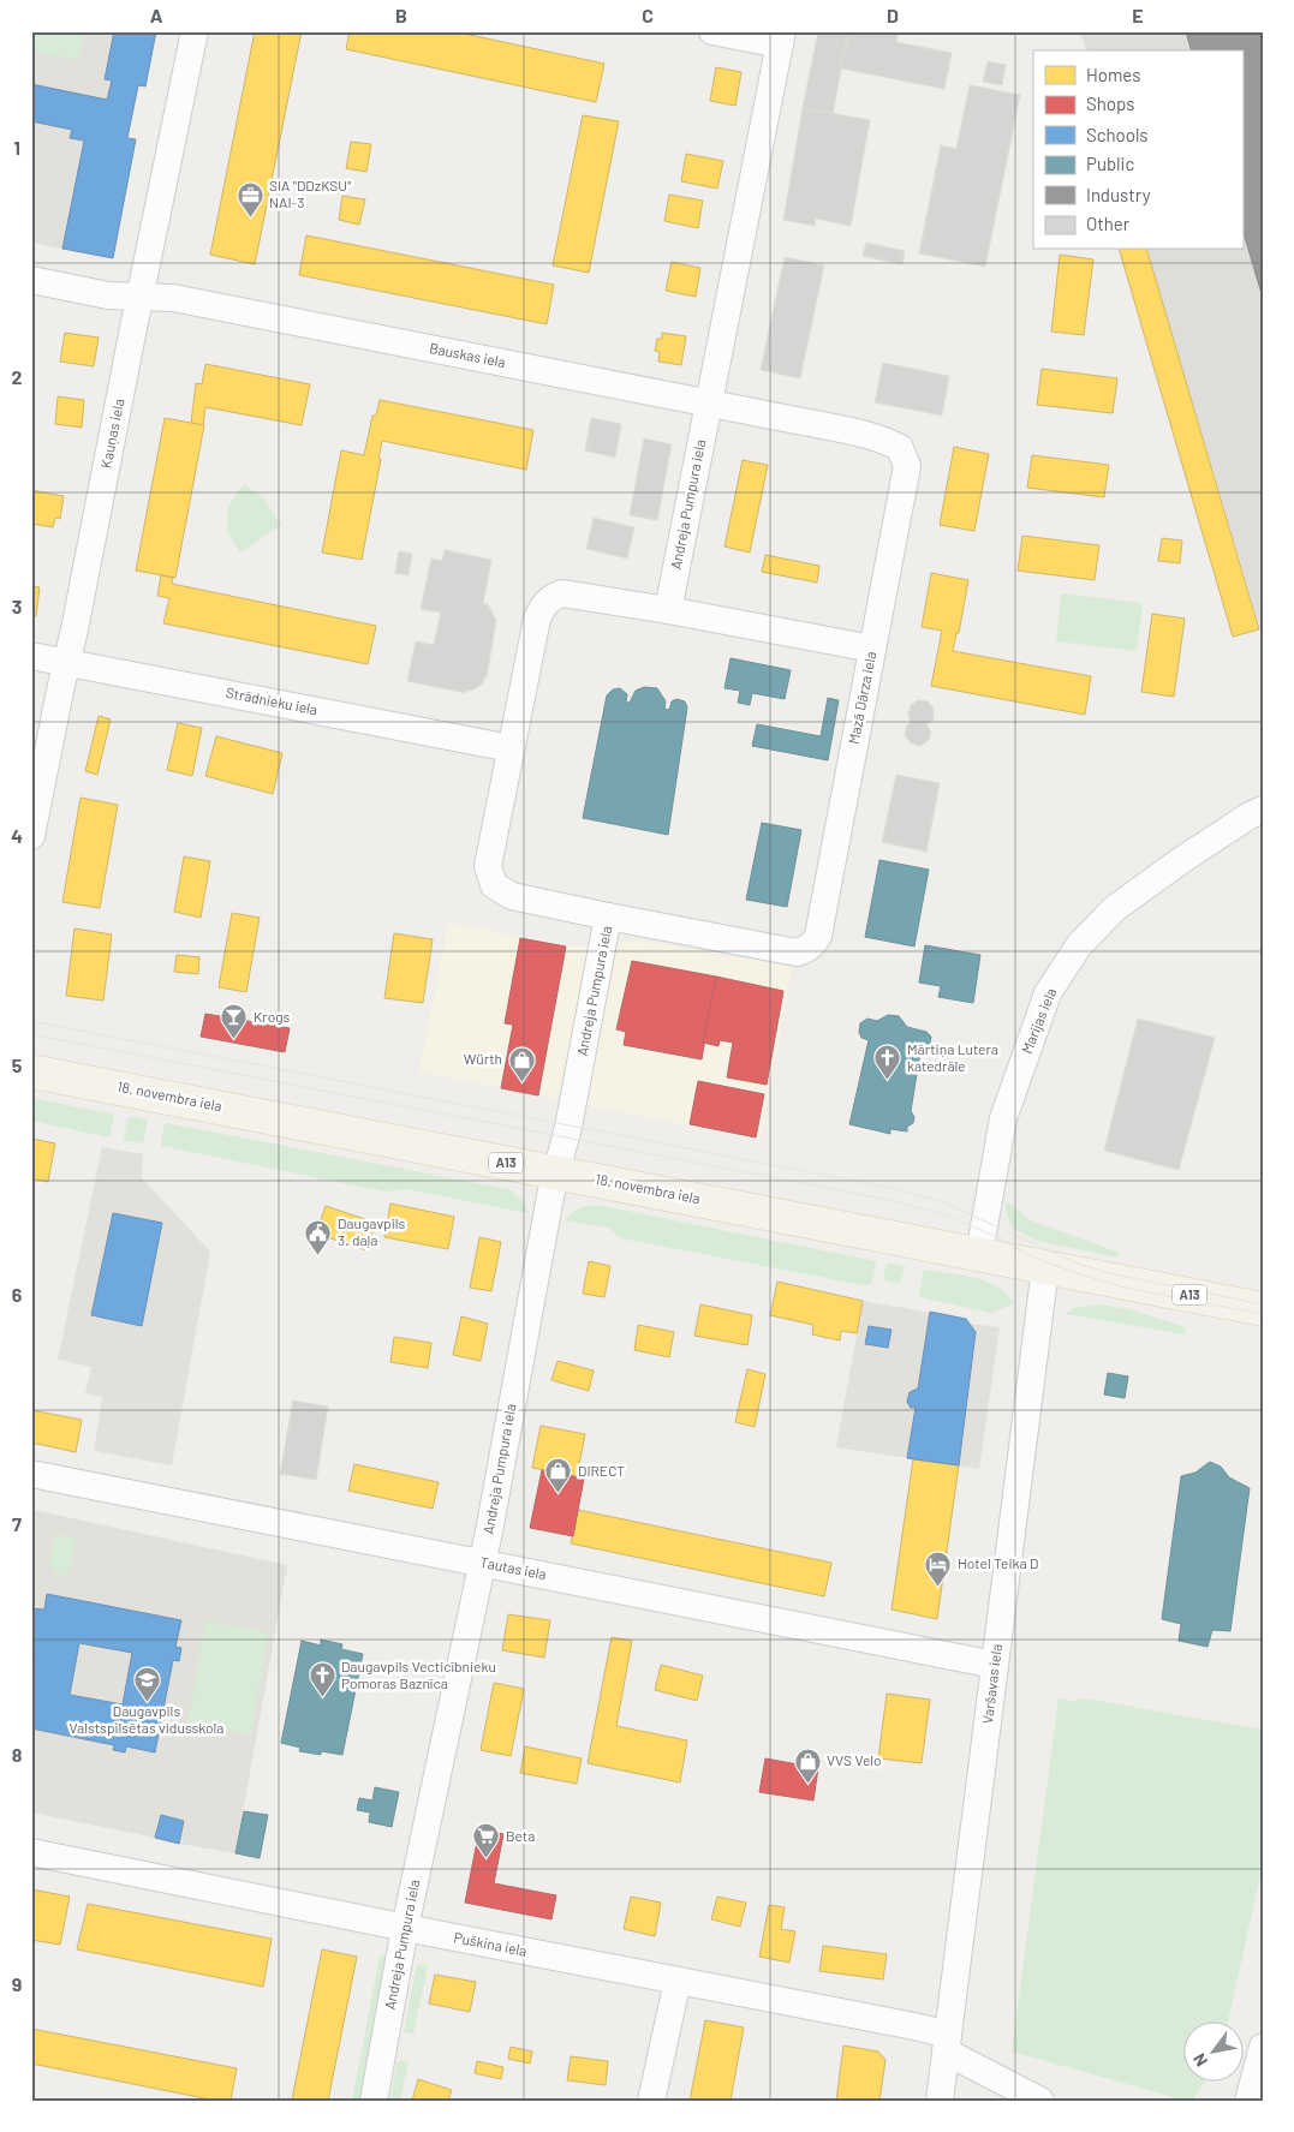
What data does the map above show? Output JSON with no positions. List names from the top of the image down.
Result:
{
  "streets": {
    "main road": ["18. novembra iela", "A13"],
    "street": [
      "Bauskas iela",
      "Kauņas iela",
      "Andreja Pumpura iela",
      "Mazā Dārza iela",
      "Strādnieku iela",
      "Marijas iela",
      "Tautas iela",
      "Varšavas iela",
      "Puškina iela"
    ]
  },
  "crossings": [
    ["Bauskas iela", "Kauņas iela"],
    ["Bauskas iela", "Andreja Pumpura iela"],
    ["Bauskas iela", "Mazā Dārza iela"],
    ["Kauņas iela", "Strādnieku iela"],
    ["Andreja Pumpura iela", "Mazā Dārza iela"],
    ["Andreja Pumpura iela", "Strādnieku iela"],
    ["Andreja Pumpura iela", "18. novembra iela"],
    ["Andreja Pumpura iela", "Tautas iela"],
    ["Andreja Pumpura iela", "Puškina iela"],
    ["Marijas iela", "18. novembra iela"],
    ["18. novembra iela", "Varšavas iela"],
    ["Tautas iela", "Varšavas iela"],
    ["Varšavas iela", "Puškina iela"]
  ],
  "places": {
    "office": ["SIA \"DDzKSU\" NAI-3"],
    "bar": ["Krogs"],
    "church": ["Mārtiņa Lutera katedrāle", "Daugavpils Vecticībnieku Pomoras Baznīca"],
    "shop": ["Würth", "DIRECT", "VVS Velo"],
    "public building": ["Daugavpils 3. daļa"],
    "hotel": ["Hotel Teika D"],
    "school or university": ["Daugavpils Valstspilsētas vidusskola"],
    "supermarket": ["Beta"]
  },
  "legend": [
    "Homes",
    "Shops",
    "Schools",
    "Public",
    "Industry",
    "Other"
  ],
  "north": "bottom left",
  "grid": {
    "columns": [
      "A",
      "B",
      "C",
      "D",
      "E"
    ],
    "rows": [
      "1",
      "2",
      "3",
      "4",
      "5",
      "6",
      "7",
      "8",
      "9"
    ]
  }
}
